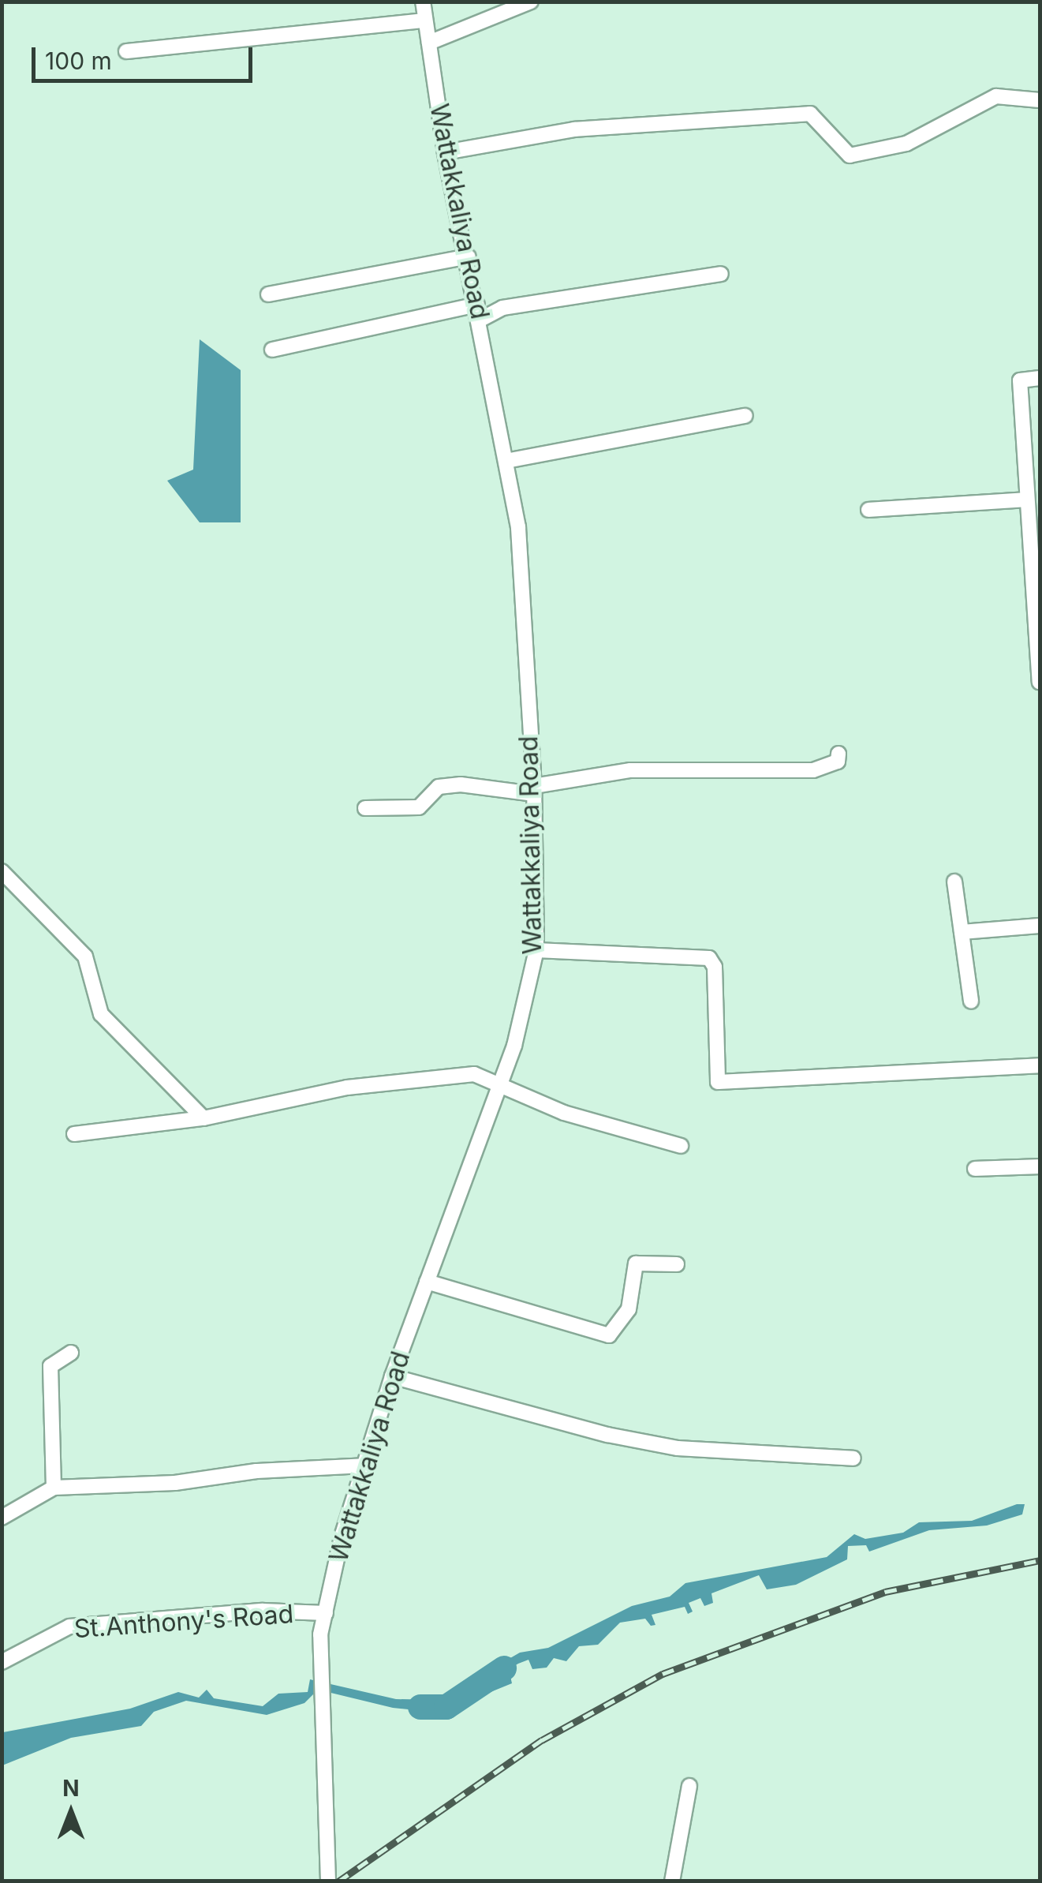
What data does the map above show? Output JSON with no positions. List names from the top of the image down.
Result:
{
  "streets": {
    "street": ["Wattakkaliya Road", "St.Anthony's Road"]
  },
  "crossings": [
    ["Wattakkaliya Road", "St.Anthony's Road"]
  ],
  "scale_bar": "100 m",
  "north": "top"
}
